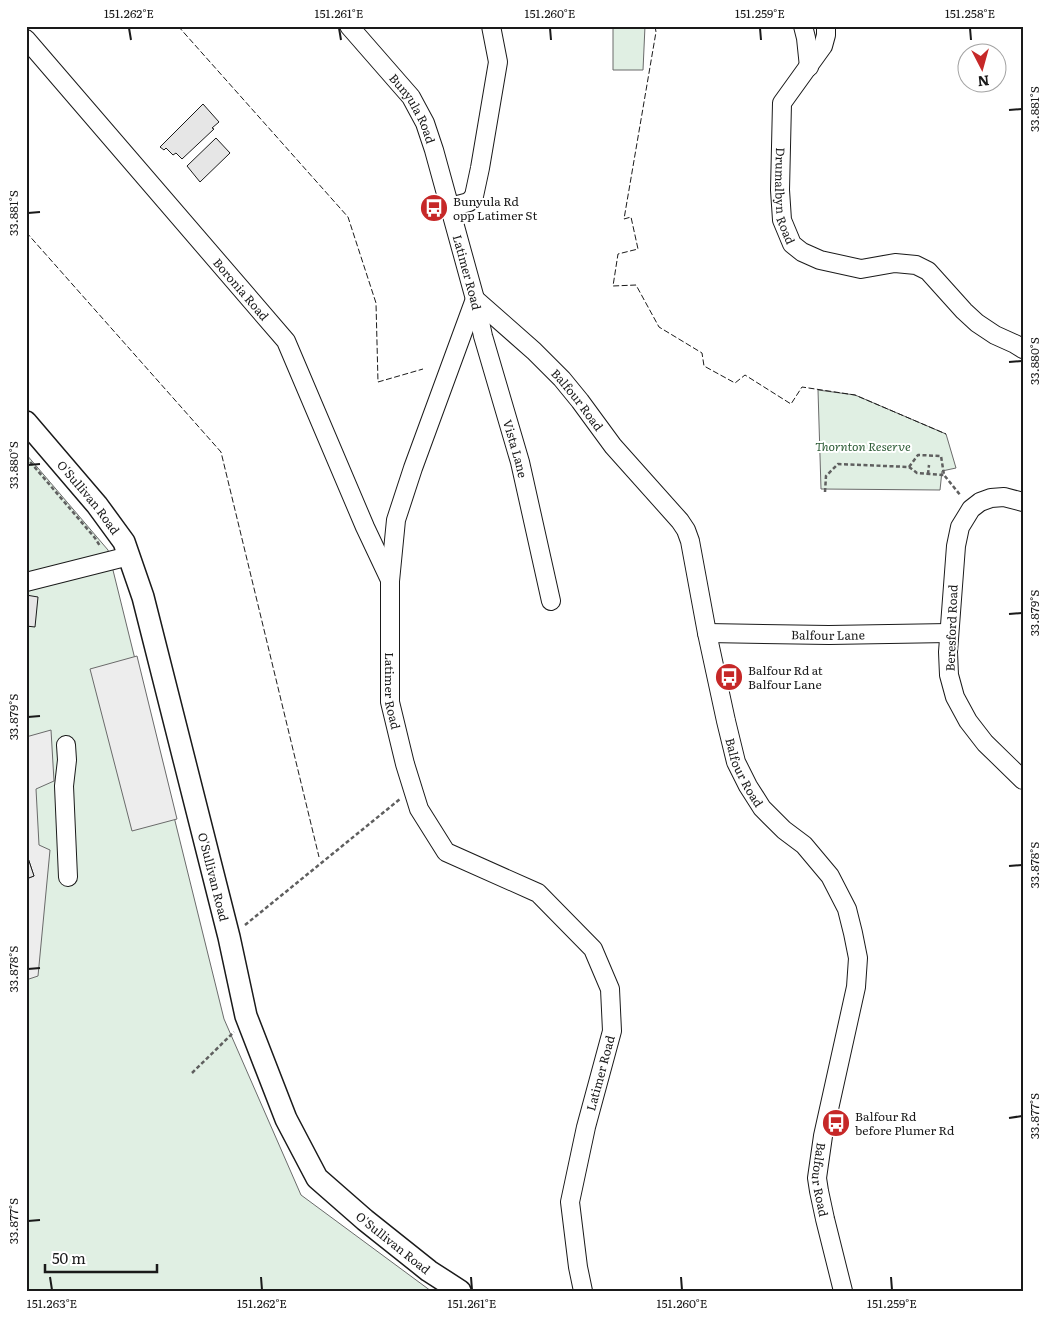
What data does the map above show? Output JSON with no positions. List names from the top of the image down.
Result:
{
  "streets": {
    "main road": ["O'Sullivan Road"],
    "street": [
      "Bunyula Road",
      "Drumalbyn Road",
      "Latimer Road",
      "Boronia Road",
      "Balfour Road",
      "Vista Lane",
      "Beresford Road",
      "Balfour Lane"
    ]
  },
  "crossings": [
    ["Bunyula Road", "Latimer Road"],
    ["Latimer Road", "Boronia Road"],
    ["Latimer Road", "Balfour Road"],
    ["Latimer Road", "Vista Lane"],
    ["Balfour Road", "Vista Lane"],
    ["Balfour Road", "Balfour Lane"],
    ["Beresford Road", "Balfour Lane"]
  ],
  "parks": ["Thornton Reserve"],
  "places": {
    "bus stop": ["Bunyula Rd opp Latimer St", "Balfour Rd at Balfour Lane", "Balfour Rd before Plumer Rd"]
  },
  "scale_bar": "50 m",
  "north": "bottom",
  "coordinates": [
    "151.262°E",
    "151.261°E",
    "151.260°E",
    "151.259°E",
    "151.258°E",
    "33.881°S",
    "33.880°S",
    "33.879°S",
    "33.878°S",
    "33.877°S",
    "151.263°E"
  ]
}
